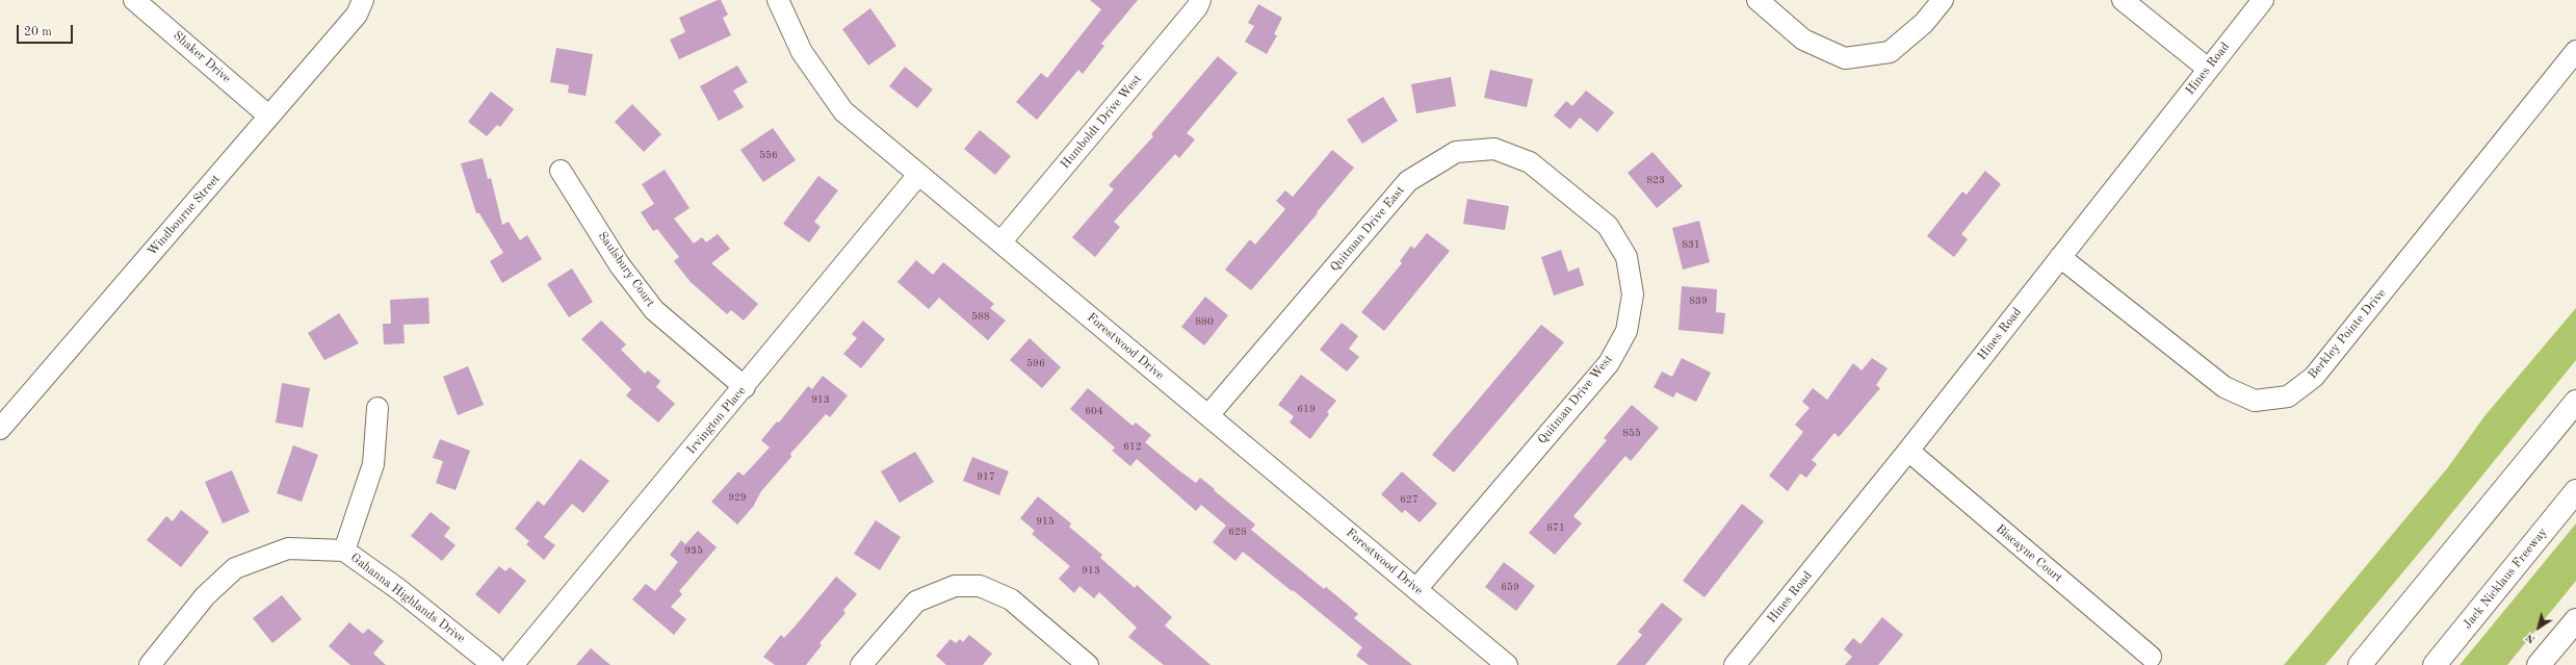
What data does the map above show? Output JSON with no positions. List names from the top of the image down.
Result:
{
  "streets": {
    "highway": ["Jack Nicklaus Freeway"],
    "street": [
      "Shaker Drive",
      "Hines Road",
      "Humboldt Drive West",
      "Windbourne Street",
      "Quitman Drive East",
      "Saulsbury Court",
      "Berkley Pointe Drive",
      "Forestwood Drive",
      "Quitman Drive West",
      "Irvington Place",
      "Biscayne Court",
      "Gahanna Highlands Drive"
    ]
  },
  "crossings": [
    ["Shaker Drive", "Windbourne Street"],
    ["Hines Road", "Berkley Pointe Drive"],
    ["Hines Road", "Biscayne Court"],
    ["Humboldt Drive West", "Forestwood Drive"],
    ["Quitman Drive East", "Forestwood Drive"],
    ["Quitman Drive East", "Quitman Drive West"],
    ["Saulsbury Court", "Irvington Place"],
    ["Forestwood Drive", "Quitman Drive West"],
    ["Forestwood Drive", "Irvington Place"]
  ],
  "house_numbers": [
    "556",
    "823",
    "831",
    "839",
    "588",
    "880",
    "596",
    "913",
    "619",
    "604",
    "855",
    "612",
    "917",
    "929",
    "627",
    "915",
    "871",
    "628",
    "935",
    "913",
    "659"
  ],
  "scale_bar": "20 m",
  "north": "bottom left"
}
